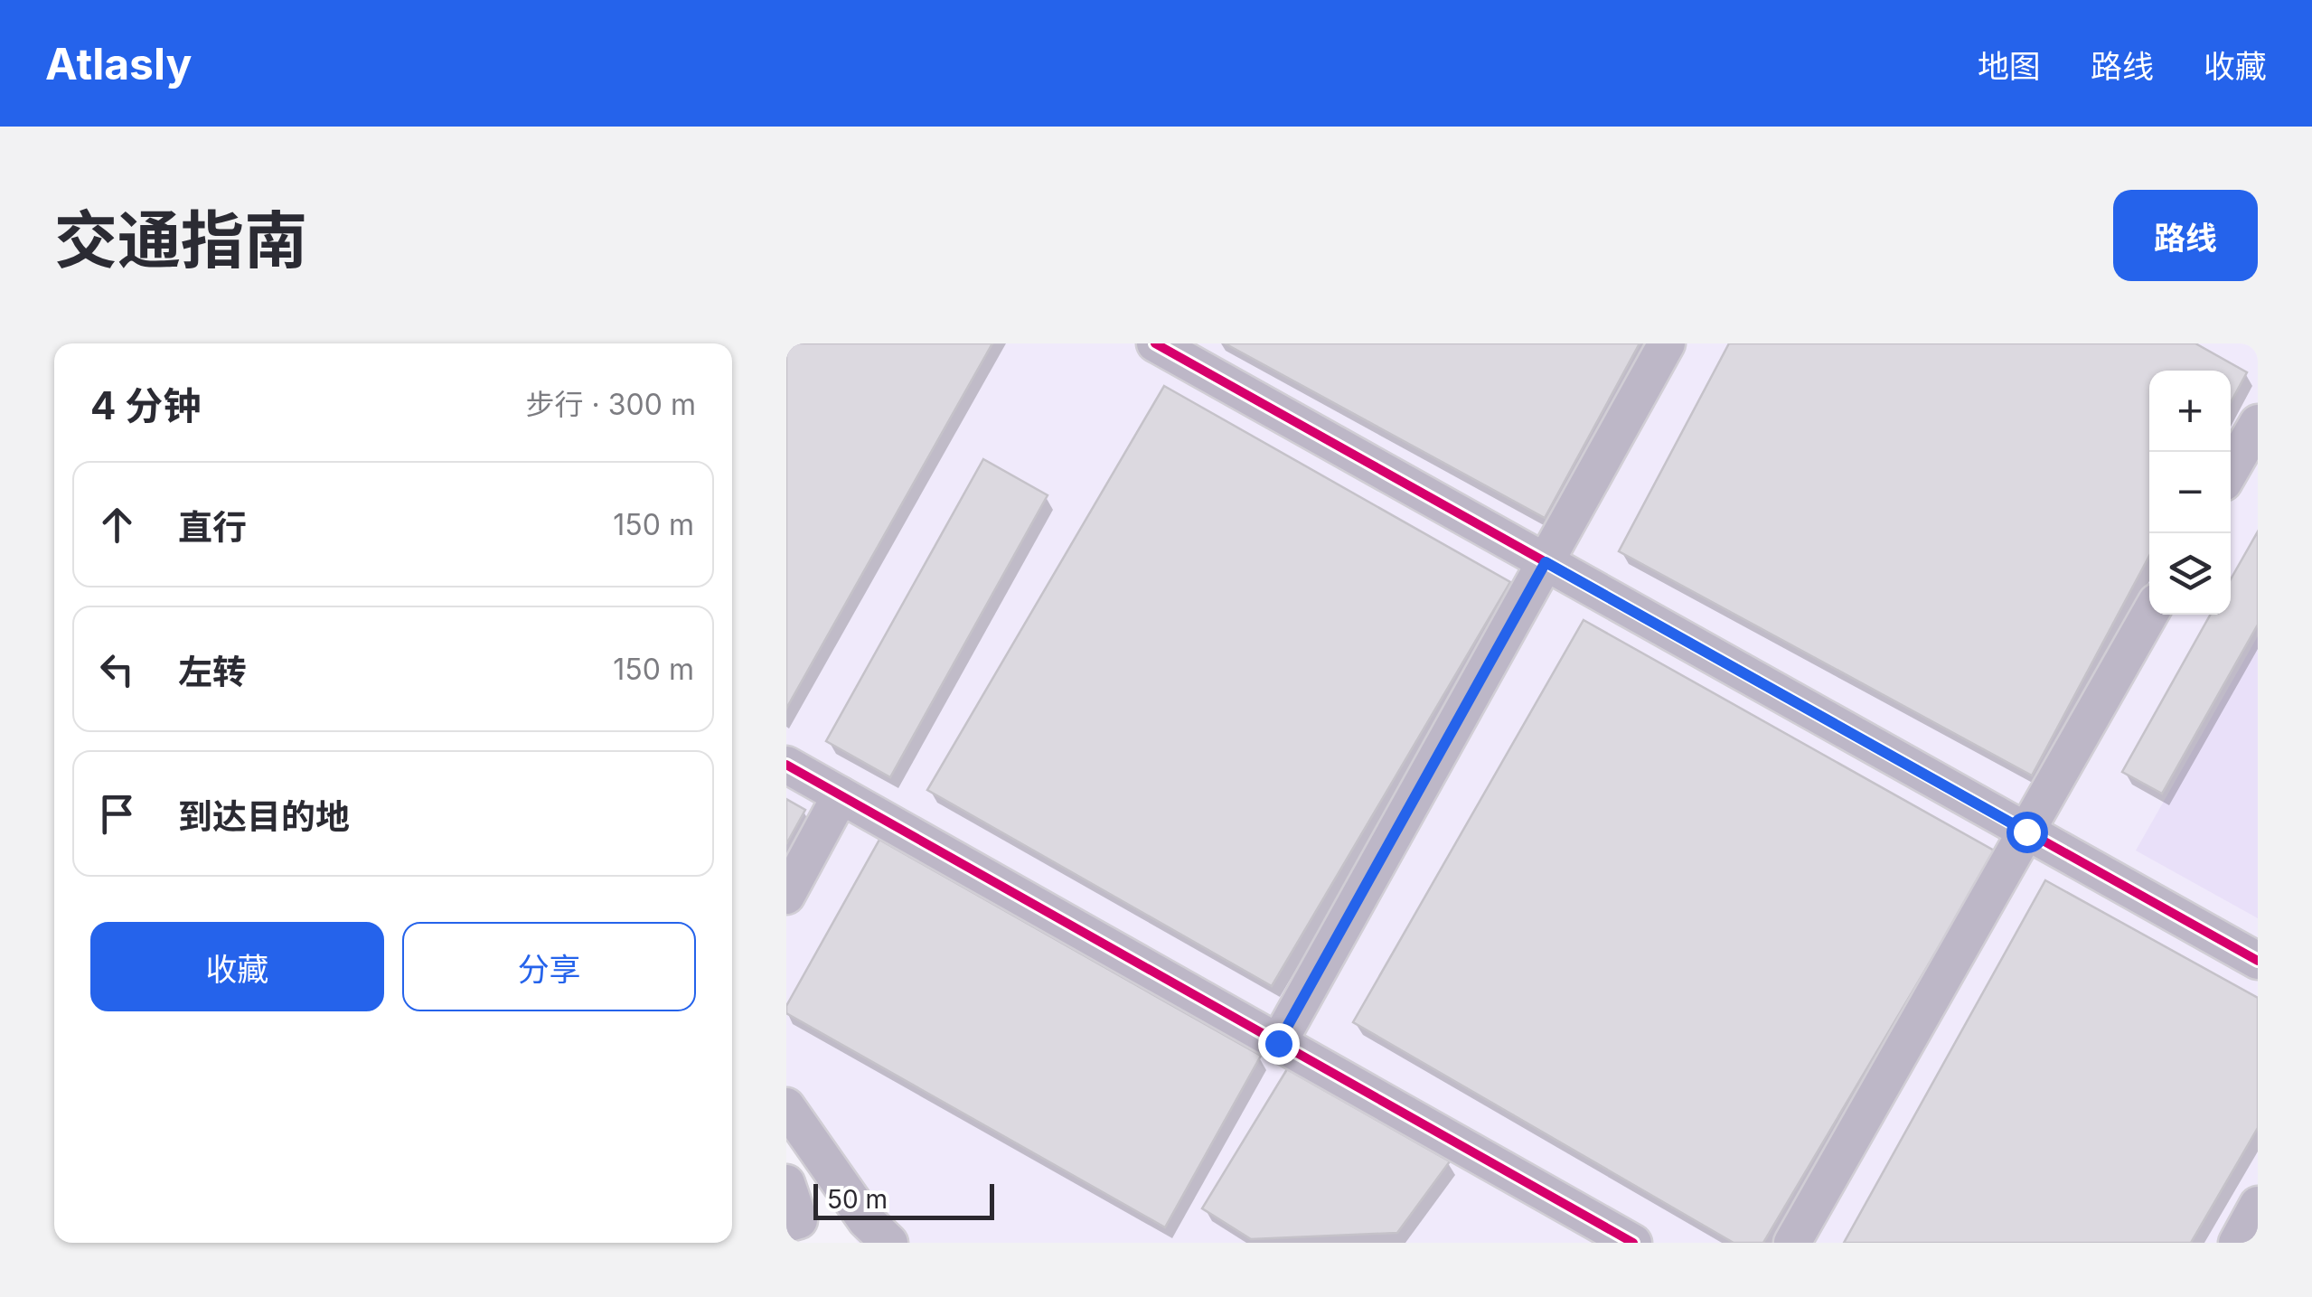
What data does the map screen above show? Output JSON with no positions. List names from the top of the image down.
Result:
{
  "scale_bar": "50 m",
  "page": {
    "header": "Atlasly",
    "nav": ["地图", "路线", "收藏"],
    "title": "交通指南",
    "buttons": [
      "路线",
      ["收藏", "分享"]
    ],
    "heading": ["4 分钟", "步行 · 300 m"],
    "map_buttons": ["+", "−"],
    "list": [
      ["直行", "150 m"],
      ["左转", "150 m"],
      "到达目的地"
    ],
    "scale": "50 m"
  }
}
